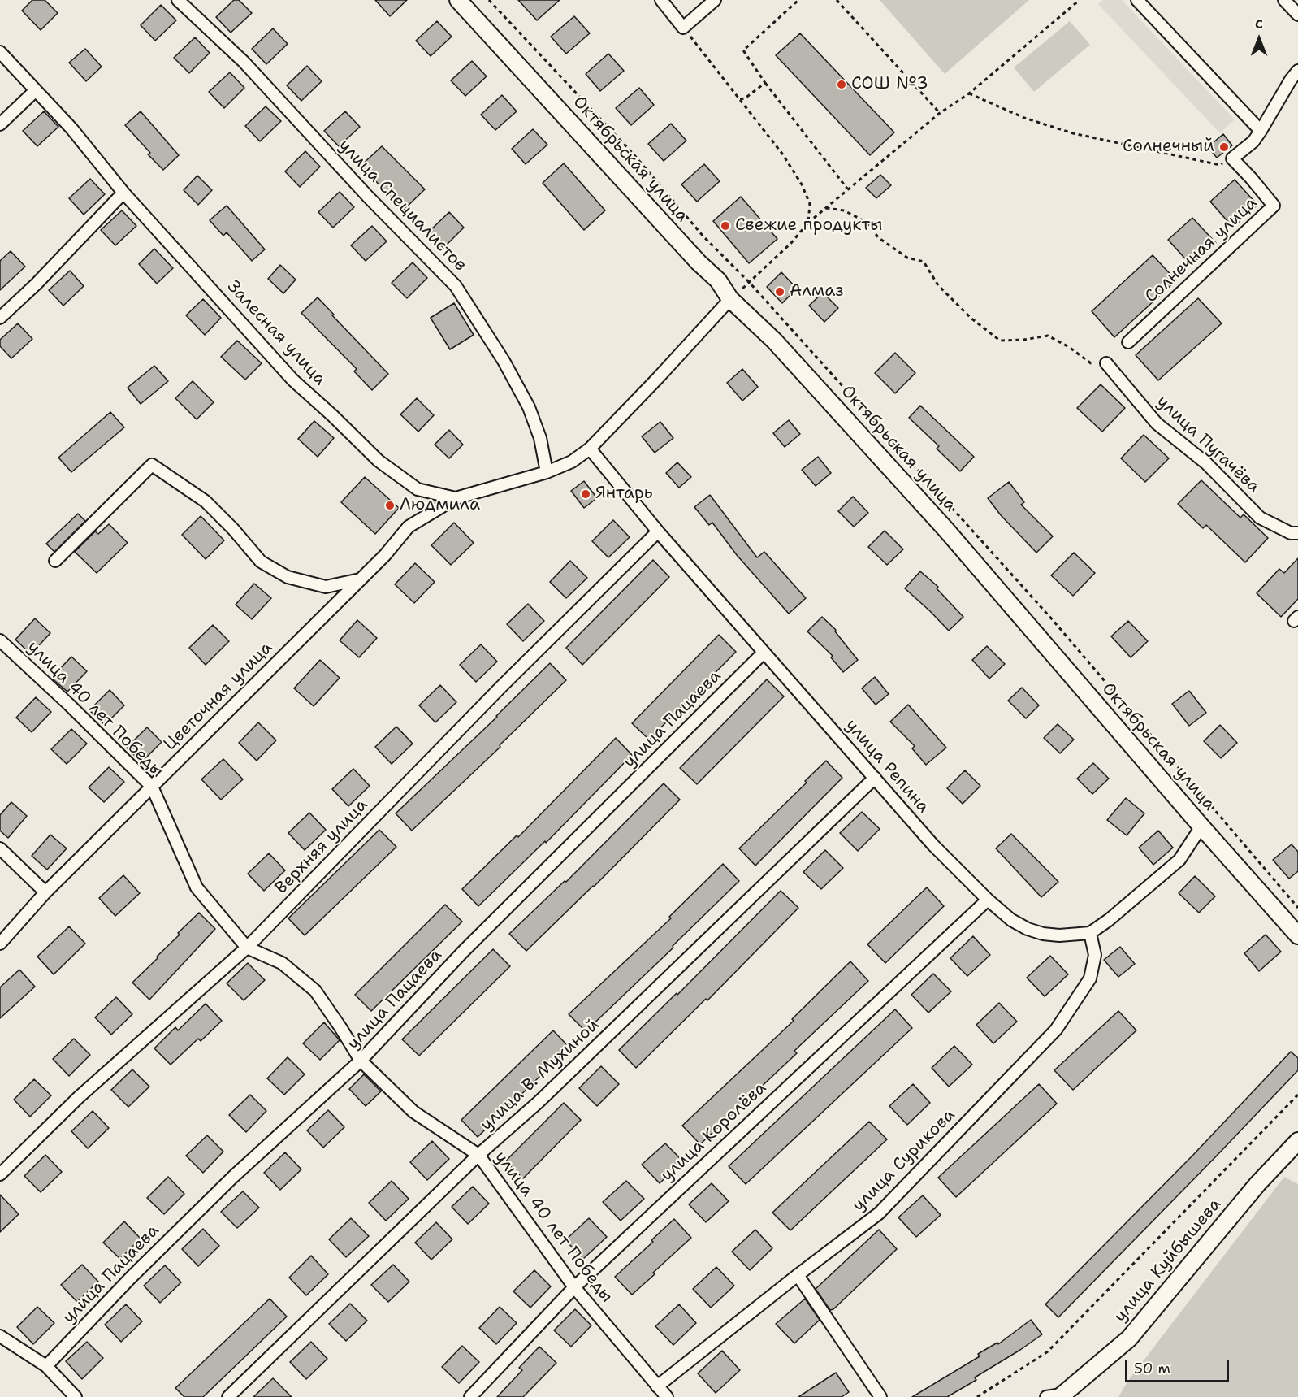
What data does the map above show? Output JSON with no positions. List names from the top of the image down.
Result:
{
  "streets": {
    "main road": ["Октябрьская улица", "улица Куйбышева"],
    "street": [
      "улица Специалистов",
      "Солнечная улица",
      "Залесная улица",
      "улица Пугачёва",
      "Цветочная улица",
      "улица 40 лет Победы",
      "улица Пацаева",
      "улица Репина",
      "Верхняя улица",
      "улица В. Мухиной",
      "улица Королёва",
      "улица Сурикова"
    ]
  },
  "crossings": [
    ["Октябрьская улица", "Залесная улица"],
    ["улица Специалистов", "Залесная улица"],
    ["Залесная улица", "Цветочная улица"],
    ["Залесная улица", "улица Репина"],
    ["Цветочная улица", "улица 40 лет Победы"],
    ["улица 40 лет Победы", "улица Пацаева"],
    ["улица 40 лет Победы", "Верхняя улица"],
    ["улица 40 лет Победы", "улица В. Мухиной"],
    ["улица 40 лет Победы", "улица Королёва"],
    ["улица 40 лет Победы", "улица Сурикова"],
    ["улица Пацаева", "улица Репина"],
    ["улица Репина", "Верхняя улица"],
    ["улица Репина", "улица В. Мухиной"],
    ["улица Репина", "улица Королёва"],
    ["улица Репина", "улица Сурикова"]
  ],
  "places": [
    "СОШ №3",
    "Солнечный",
    "Свежие продукты",
    "Алмаз",
    "Янтарь",
    "Людмила"
  ],
  "scale_bar": "50 m",
  "north": "top"
}
